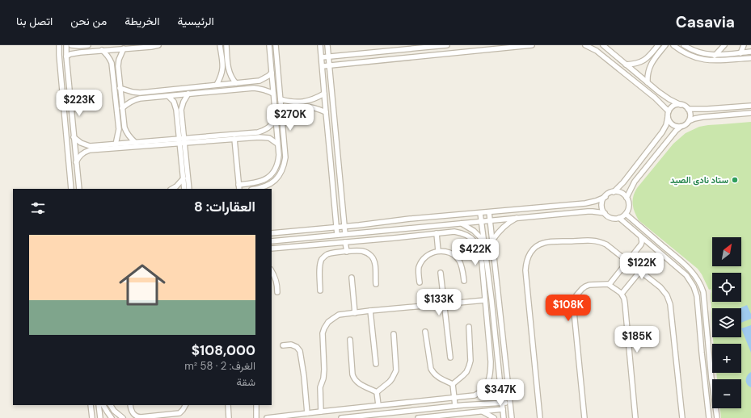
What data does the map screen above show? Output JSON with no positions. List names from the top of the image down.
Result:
{
  "places": ["ستاد نادى الصيد"],
  "north": "top right",
  "page": {
    "header": "Casavia",
    "nav": [
      "الرئيسية",
      "الخريطة",
      "من نحن",
      "اتصل بنا"
    ],
    "price": [
      "$223K",
      "$270K",
      "$422K",
      "$122K",
      "$133K",
      "$108K",
      "$185K",
      "$347K"
    ],
    "heading": "العقارات: 8",
    "list": [
      {
        "name": "$108,000",
        "note": "الغرف: 2 · 58 m² · شقة"
      }
    ],
    "map_buttons": ["+", "−"]
  }
}
